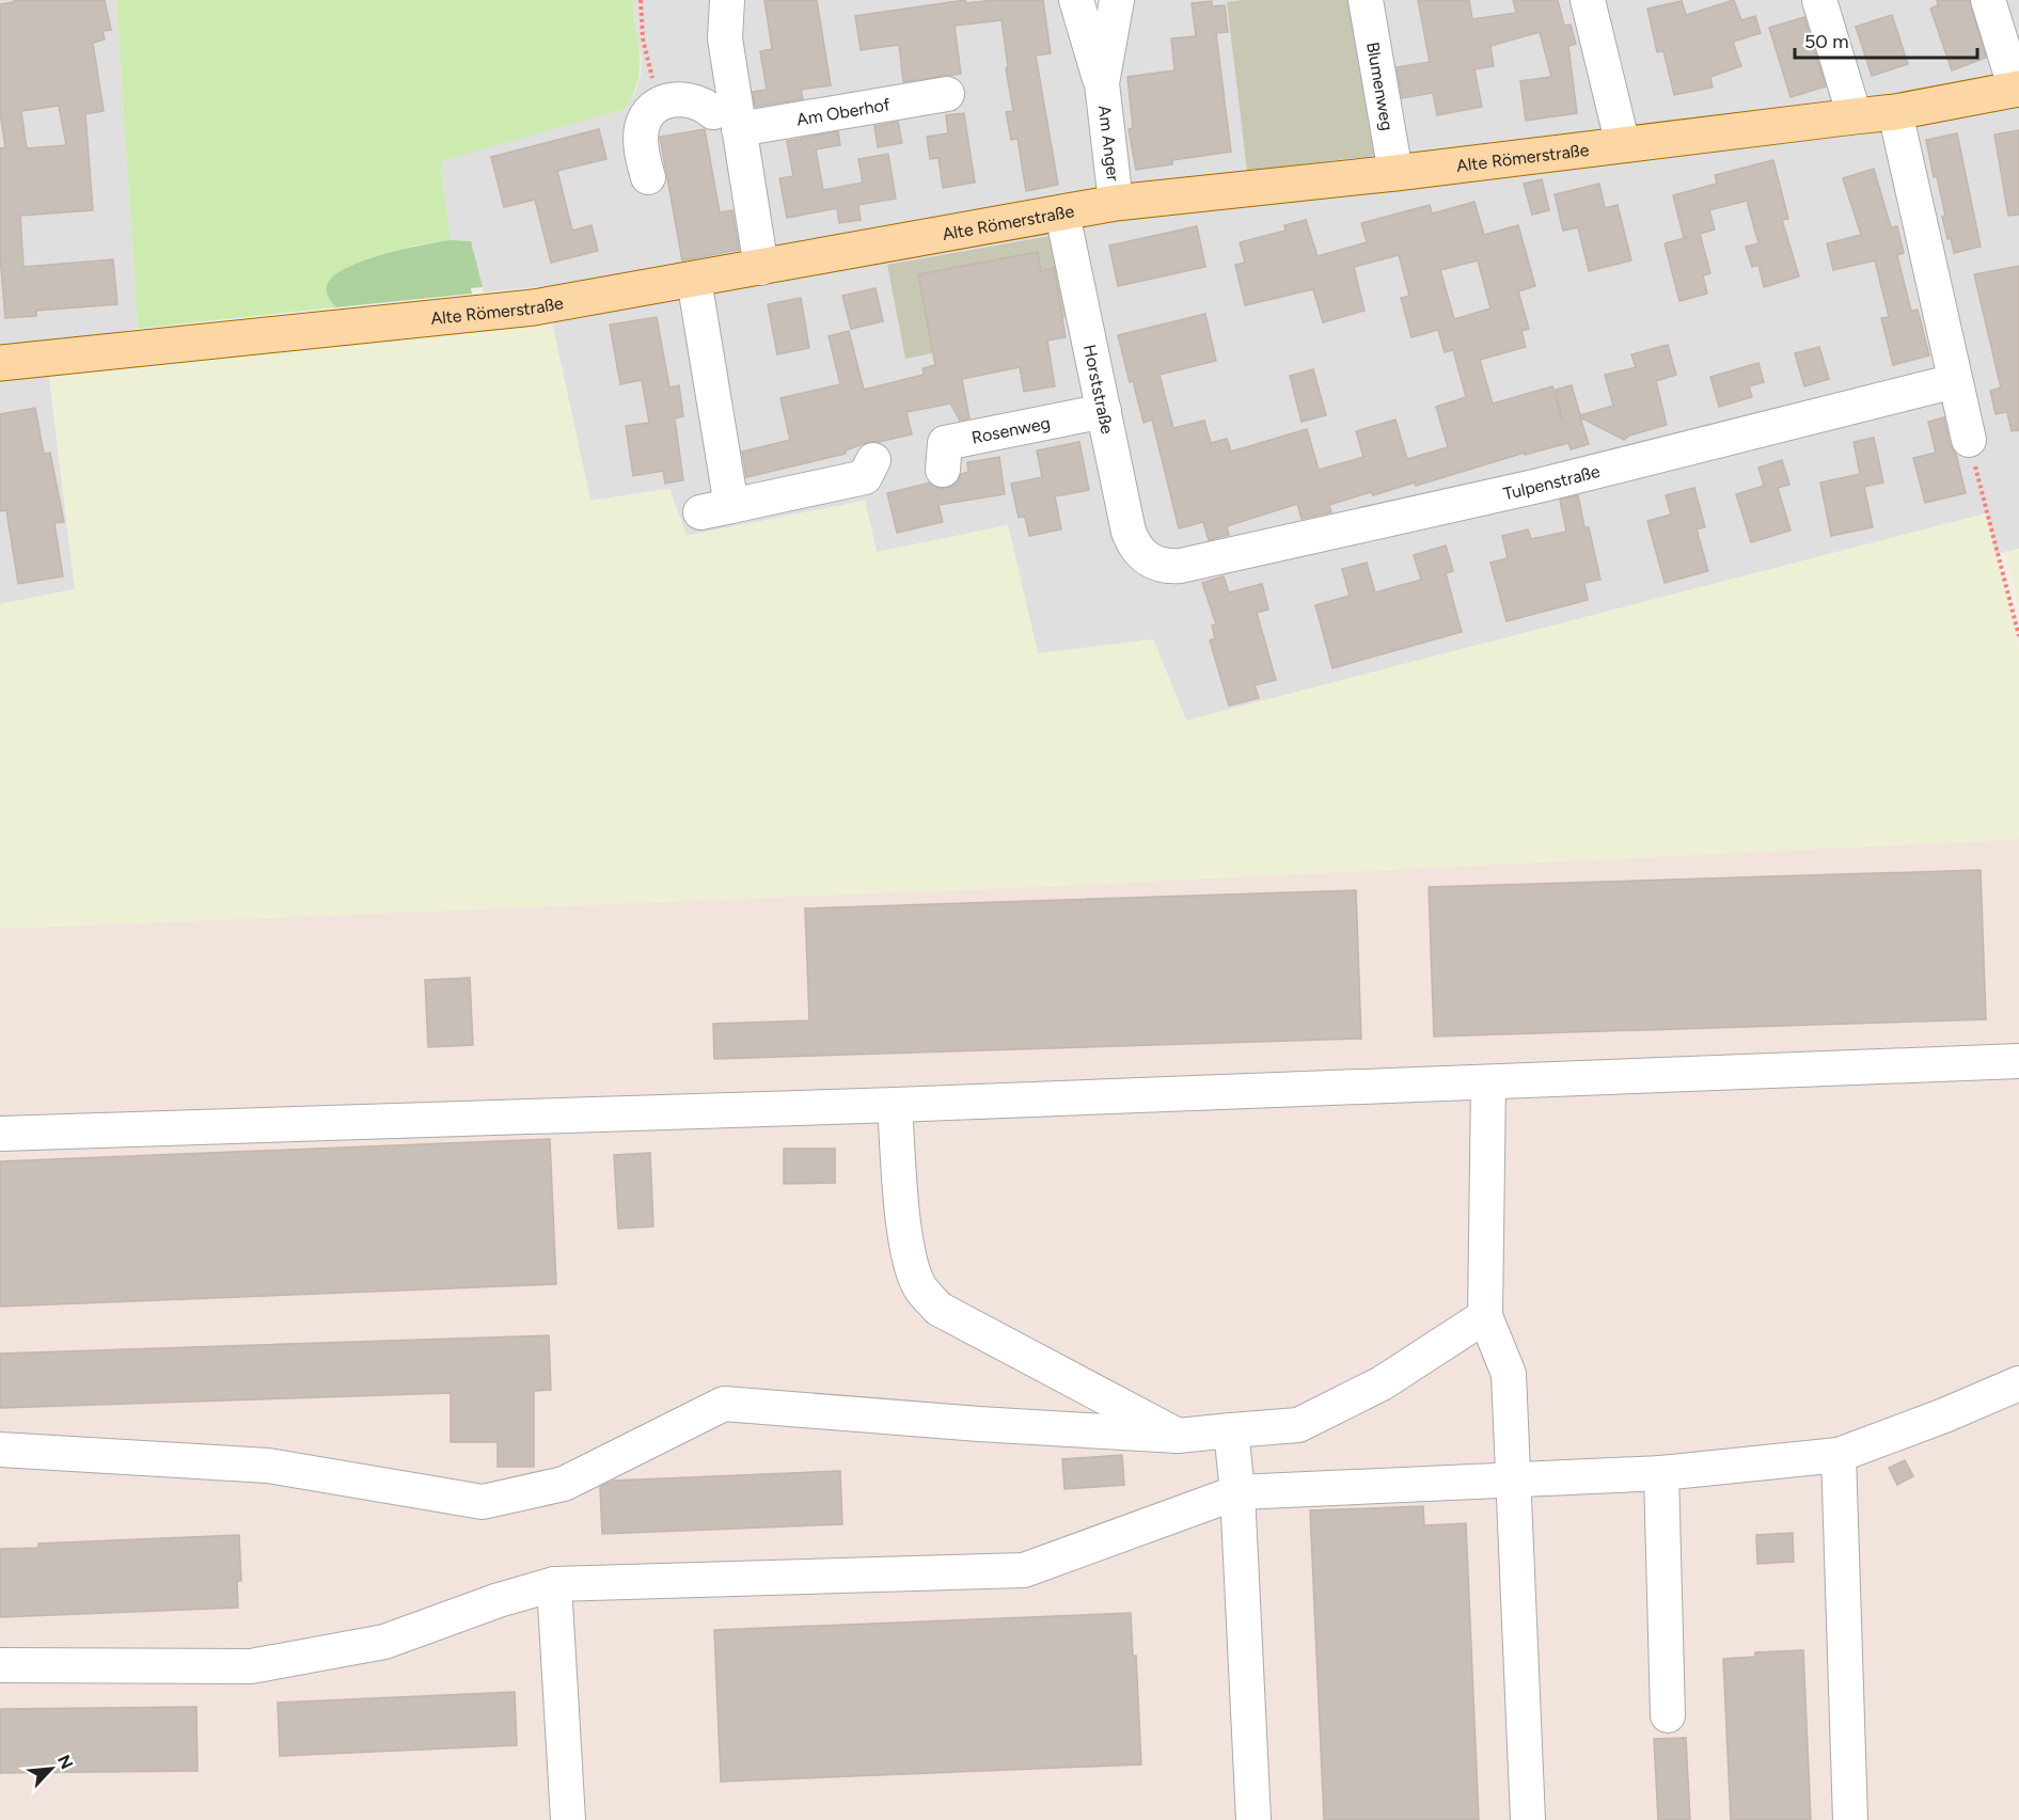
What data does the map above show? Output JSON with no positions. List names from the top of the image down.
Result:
{
  "streets": {
    "main road": ["Alte Römerstraße"],
    "street": [
      "Blumenweg",
      "Am Oberhof",
      "Am Anger",
      "Horststraße",
      "Rosenweg",
      "Tulpenstraße"
    ]
  },
  "crossings": [
    ["Blumenweg", "Alte Römerstraße"],
    ["Am Anger", "Alte Römerstraße"],
    ["Alte Römerstraße", "Horststraße"],
    ["Horststraße", "Rosenweg"],
    ["Horststraße", "Tulpenstraße"]
  ],
  "scale_bar": "50 m",
  "north": "top right"
}
